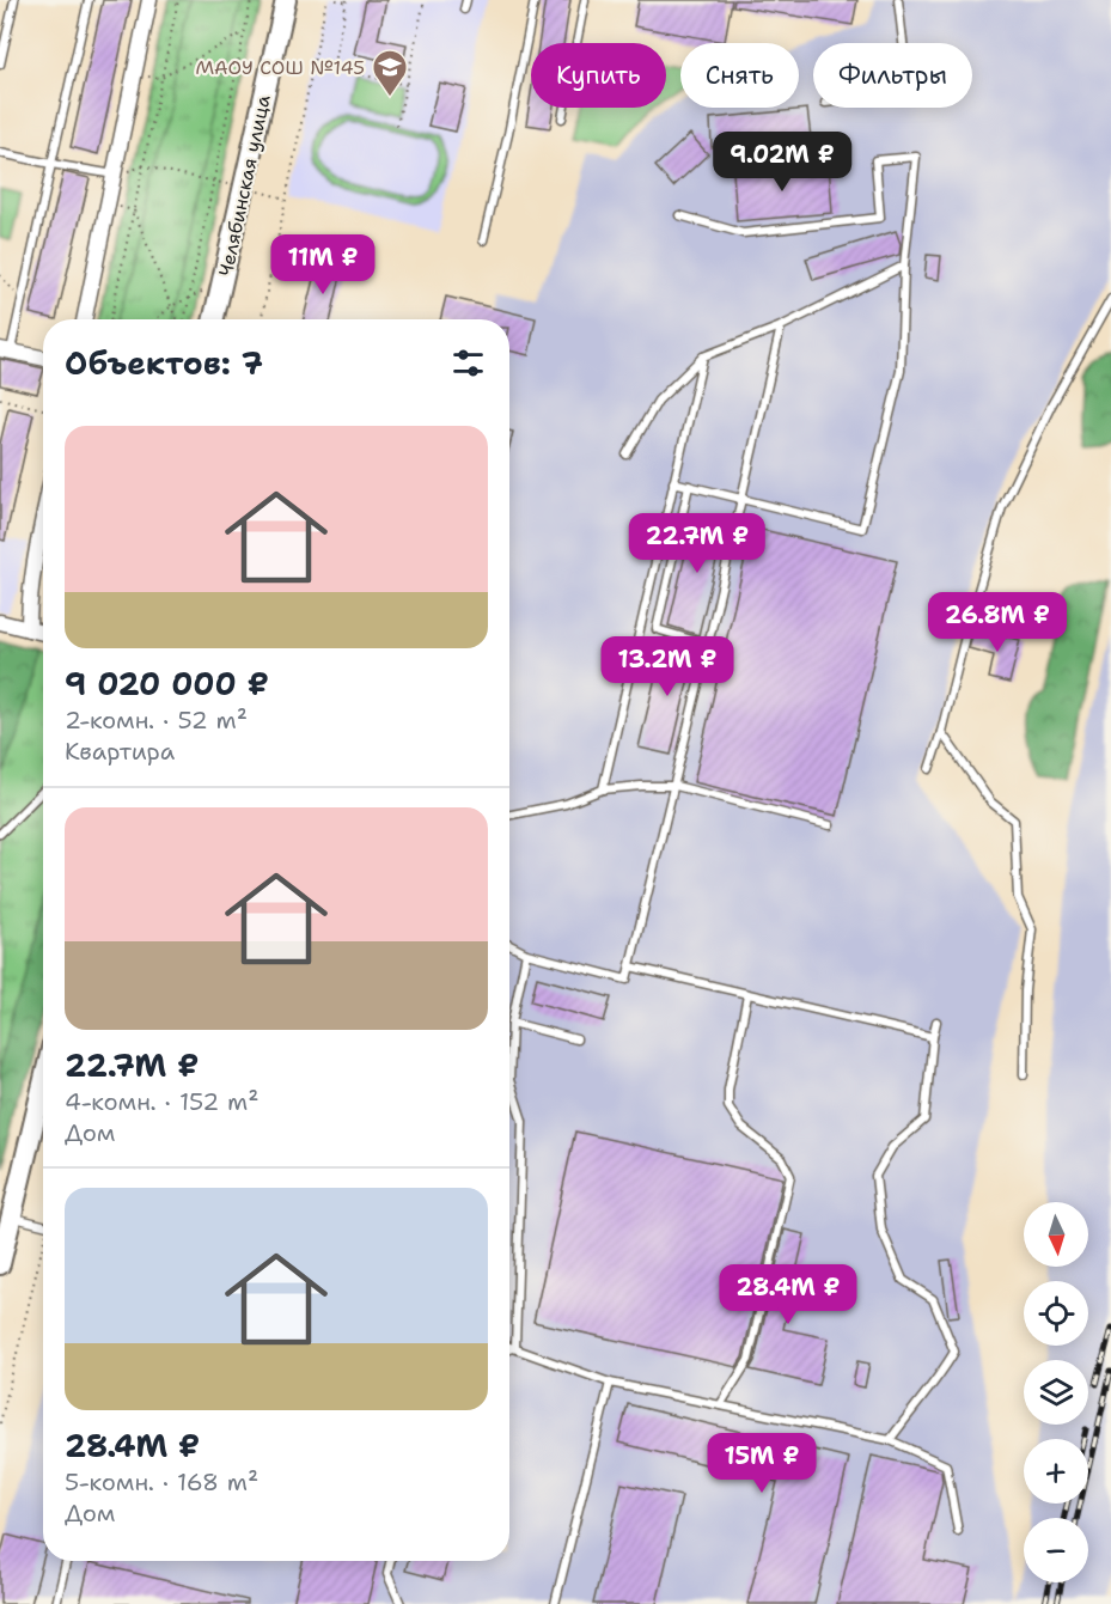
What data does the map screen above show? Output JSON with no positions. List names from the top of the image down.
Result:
{
  "streets": {
    "street": ["Челябинская улица"]
  },
  "places": {
    "school or university": ["МАОУ СОШ №145"]
  },
  "north": "bottom",
  "page": {
    "chip": ["Купить", "Снять", "Фильтры"],
    "price": [
      "9.02M ₽",
      "11M ₽",
      "22.7M ₽",
      "26.8M ₽",
      "13.2M ₽",
      "28.4M ₽",
      "15M ₽"
    ],
    "heading": "Объектов: 7",
    "list": [
      {
        "name": "9 020 000 ₽",
        "note": "2-комн. · 52 m² · Квартира"
      },
      {
        "name": "22.7M ₽",
        "note": "4-комн. · 152 m² · Дом"
      },
      {
        "name": "28.4M ₽",
        "note": "5-комн. · 168 m² · Дом"
      }
    ],
    "map_buttons": ["+", "−"]
  }
}
